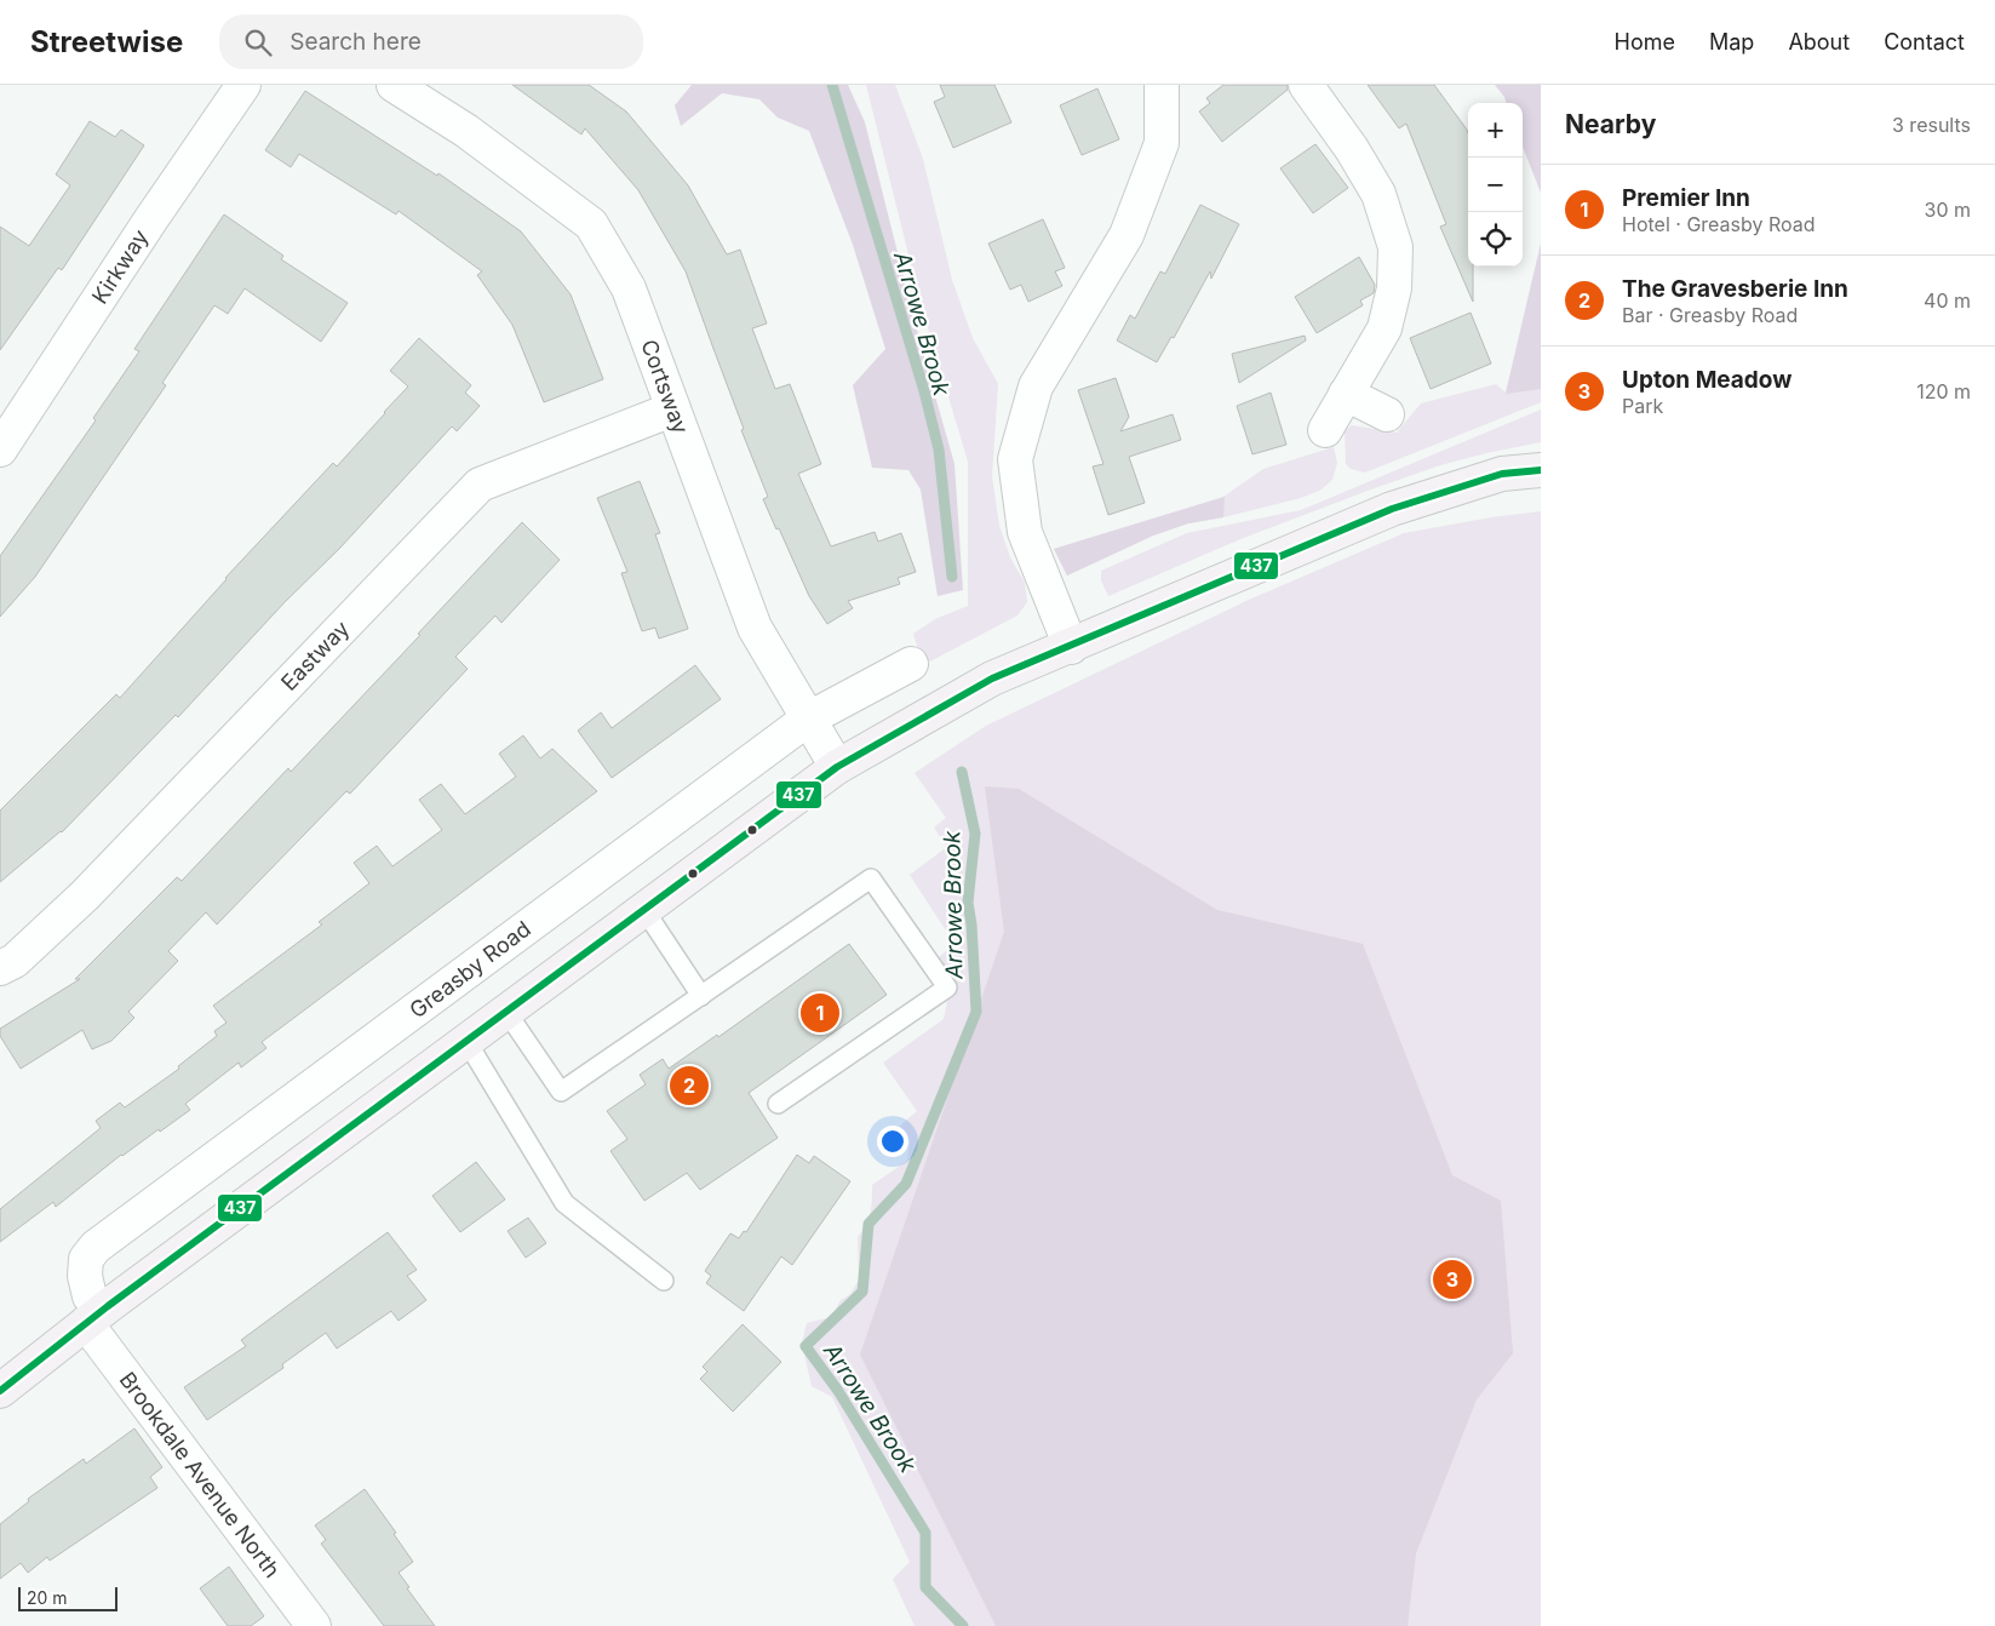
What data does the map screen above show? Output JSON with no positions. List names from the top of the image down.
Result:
{
  "streets": {
    "street": [
      "Kirkway",
      "Cortsway",
      "Eastway",
      "Greasby Road",
      "Brookdale Avenue North"
    ]
  },
  "crossings": [
    ["Cortsway", "Eastway"],
    ["Cortsway", "Greasby Road"],
    ["Greasby Road", "Brookdale Avenue North"]
  ],
  "water": ["Arrowe Brook"],
  "lines": ["transit line 437"],
  "scale_bar": "20 m",
  "page": {
    "header": "Streetwise",
    "search": "Search here",
    "nav": [
      "Home",
      "Map",
      "About",
      "Contact"
    ],
    "heading": ["Nearby", "3 results"],
    "map_buttons": ["+", "−"],
    "list": [
      {
        "mark": "1",
        "name": "Premier Inn",
        "note": "Hotel · Greasby Road",
        "value": "30 m"
      },
      {
        "mark": "2",
        "name": "The Gravesberie Inn",
        "note": "Bar · Greasby Road",
        "value": "40 m"
      },
      {
        "mark": "3",
        "name": "Upton Meadow",
        "note": "Park",
        "value": "120 m"
      }
    ],
    "pins": ["1", "2", "3"],
    "scale": "20 m"
  }
}
